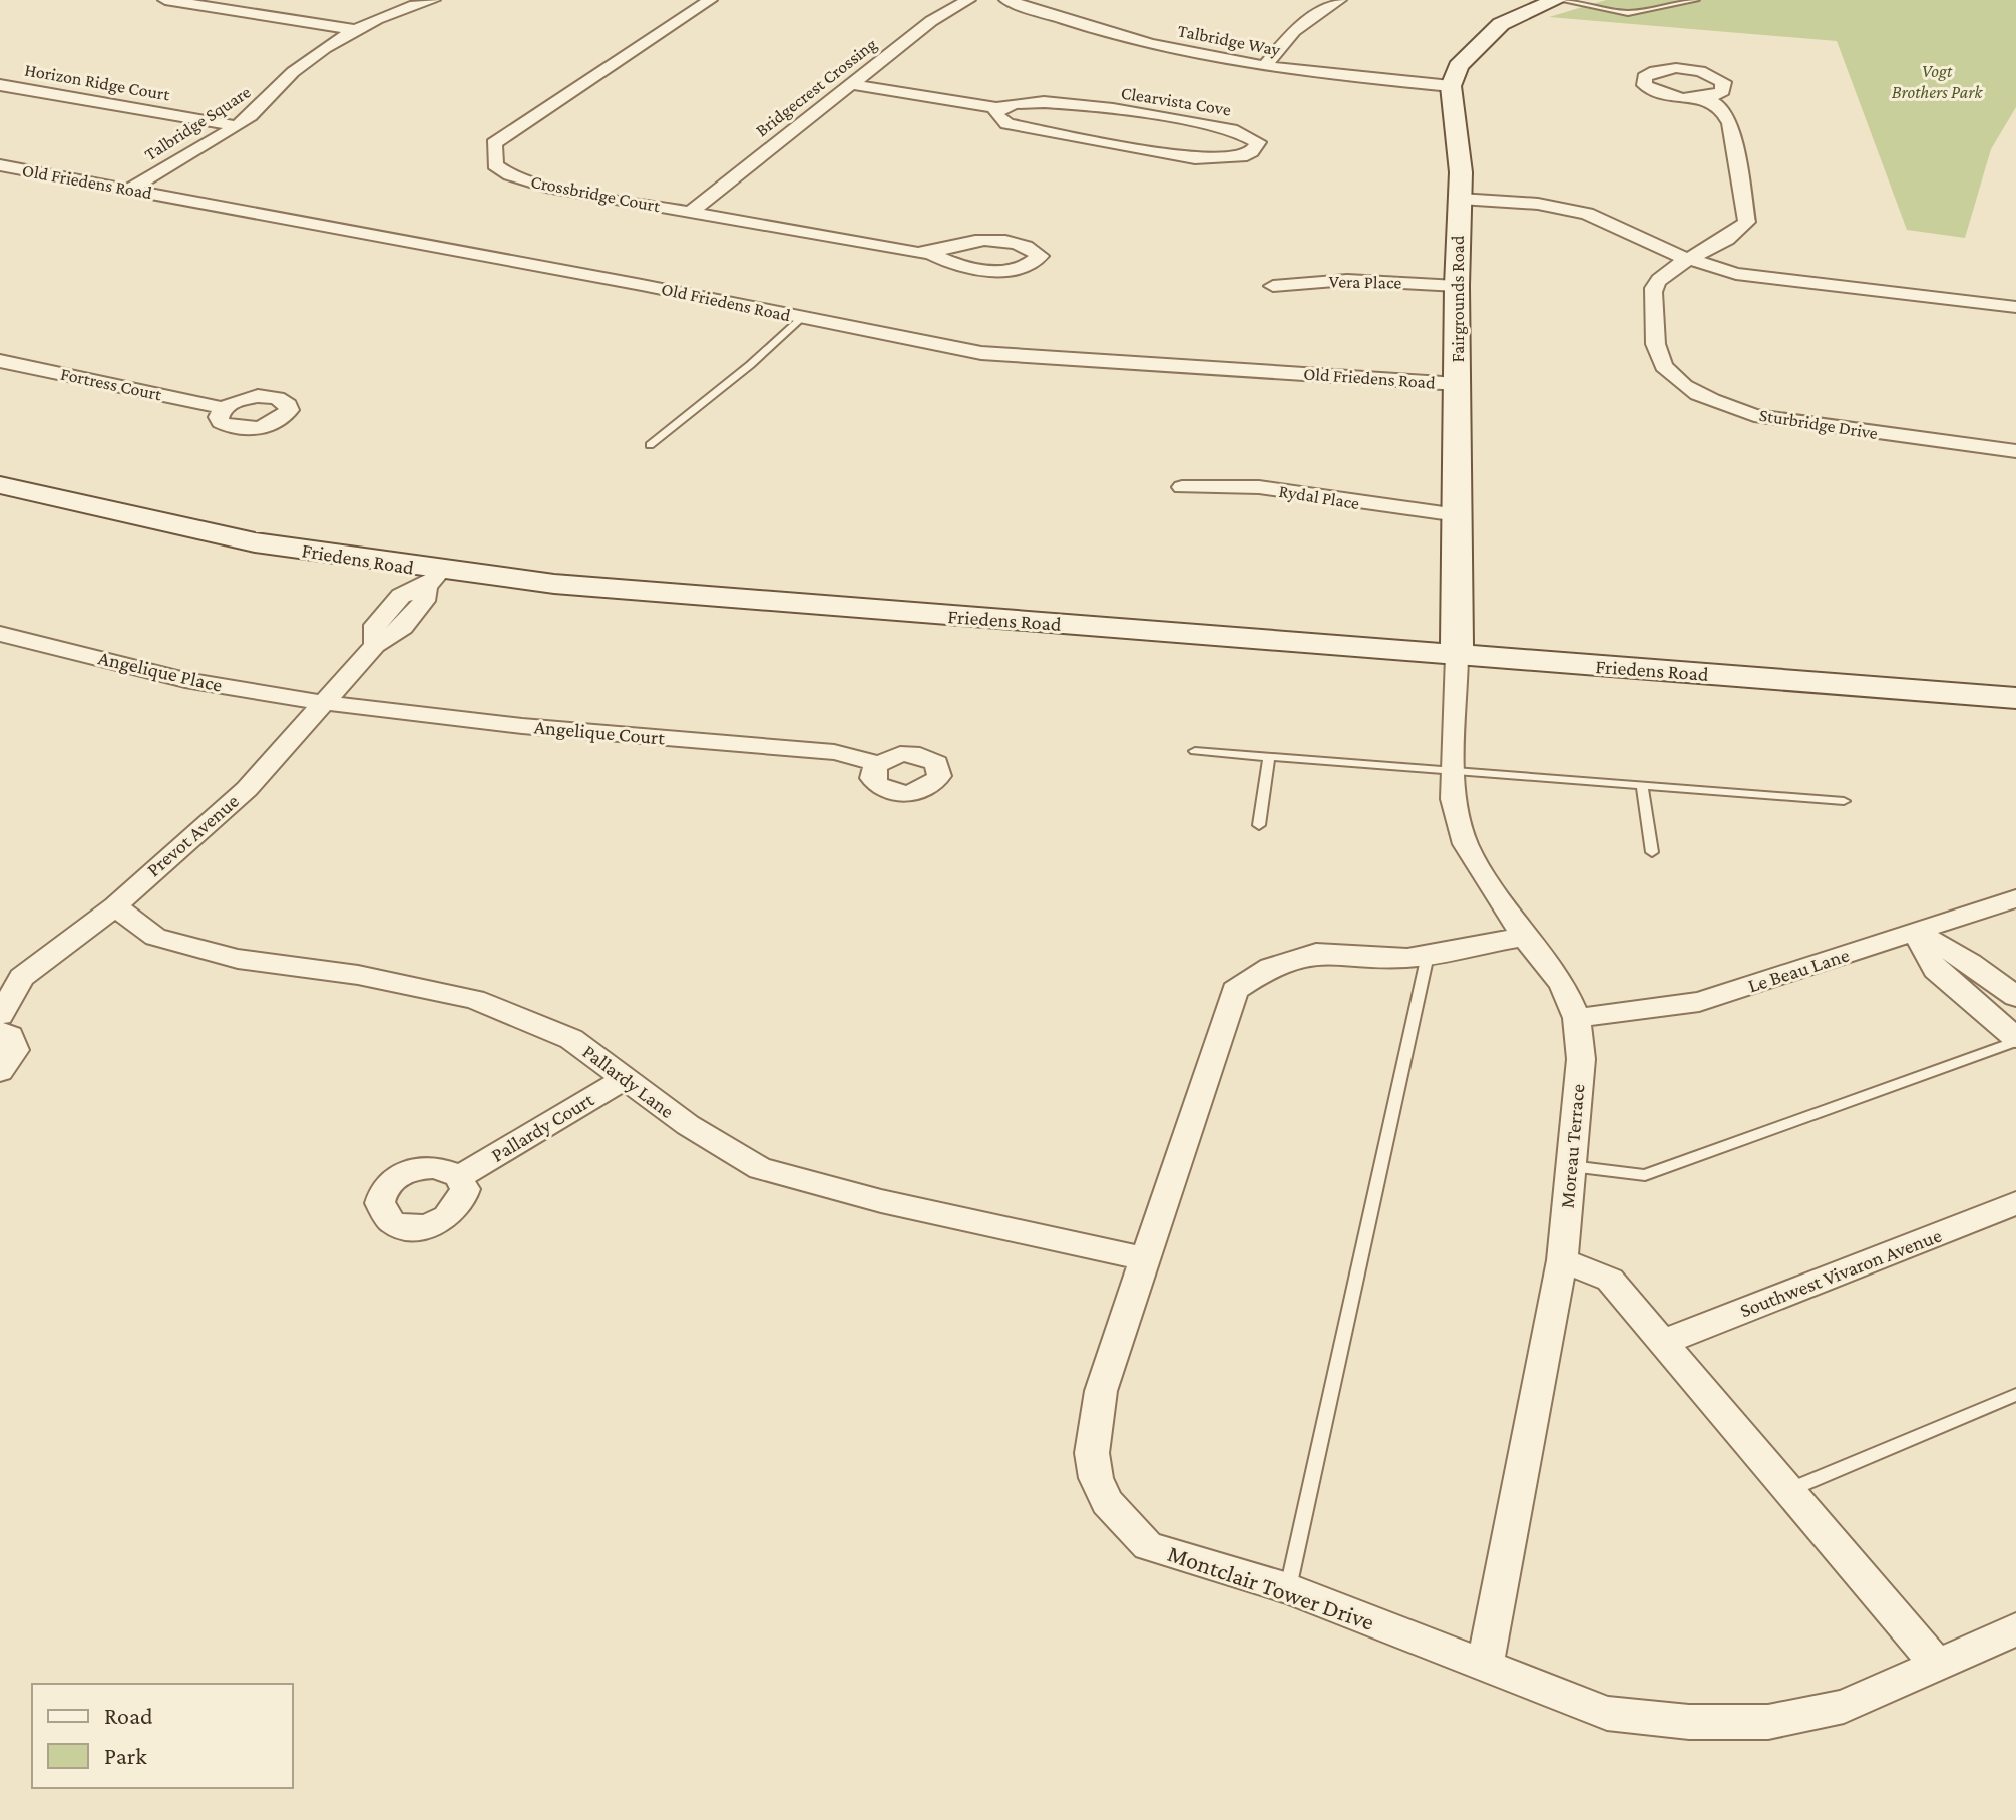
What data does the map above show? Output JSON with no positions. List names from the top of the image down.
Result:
{
  "streets": {
    "main road": ["Fairgrounds Road", "Friedens Road"],
    "street": [
      "Talbridge Way",
      "Horizon Ridge Court",
      "Bridgecrest Crossing",
      "Clearvista Cove",
      "Talbridge Square",
      "Old Friedens Road",
      "Crossbridge Court",
      "Vera Place",
      "Fortress Court",
      "Sturbridge Drive",
      "Rydal Place",
      "Angelique Place",
      "Angelique Court",
      "Prevot Avenue",
      "Le Beau Lane",
      "Pallardy Lane",
      "Pallardy Court",
      "Moreau Terrace",
      "Southwest Vivaron Avenue",
      "Montclair Tower Drive"
    ]
  },
  "crossings": [
    ["Talbridge Way", "Fairgrounds Road"],
    ["Horizon Ridge Court", "Talbridge Square"],
    ["Bridgecrest Crossing", "Clearvista Cove"],
    ["Bridgecrest Crossing", "Crossbridge Court"],
    ["Talbridge Square", "Old Friedens Road"],
    ["Old Friedens Road", "Fairgrounds Road"],
    ["Vera Place", "Fairgrounds Road"],
    ["Fairgrounds Road", "Rydal Place"],
    ["Fairgrounds Road", "Friedens Road"],
    ["Fairgrounds Road", "Moreau Terrace"],
    ["Friedens Road", "Prevot Avenue"],
    ["Friedens Road", "Moreau Terrace"],
    ["Angelique Place", "Angelique Court"],
    ["Angelique Place", "Prevot Avenue"],
    ["Angelique Court", "Prevot Avenue"],
    ["Prevot Avenue", "Pallardy Lane"],
    ["Le Beau Lane", "Moreau Terrace"],
    ["Pallardy Lane", "Pallardy Court"],
    ["Pallardy Lane", "Montclair Tower Drive"],
    ["Moreau Terrace", "Montclair Tower Drive"]
  ],
  "parks": ["Vogt Brothers Park"],
  "legend": ["Road", "Park"]
}
